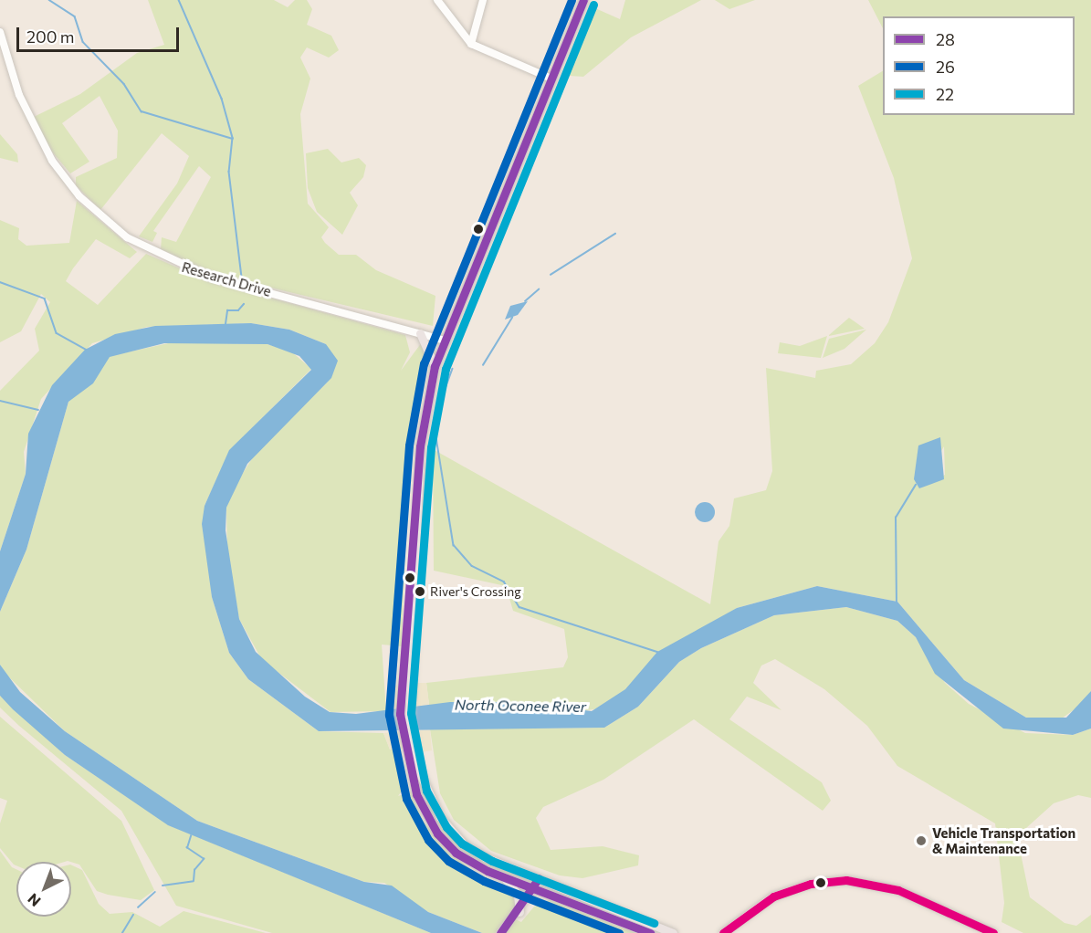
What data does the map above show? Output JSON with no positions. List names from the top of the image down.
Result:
{
  "streets": {
    "street": ["Research Drive"]
  },
  "water": ["North Oconee River"],
  "places": ["River's Crossing", "Vehicle Transportation & Maintenance"],
  "lines": ["transit line 28", "transit line 26", "transit line 22"],
  "legend": ["28", "26", "22"],
  "scale_bar": "200 m",
  "north": "bottom left"
}
